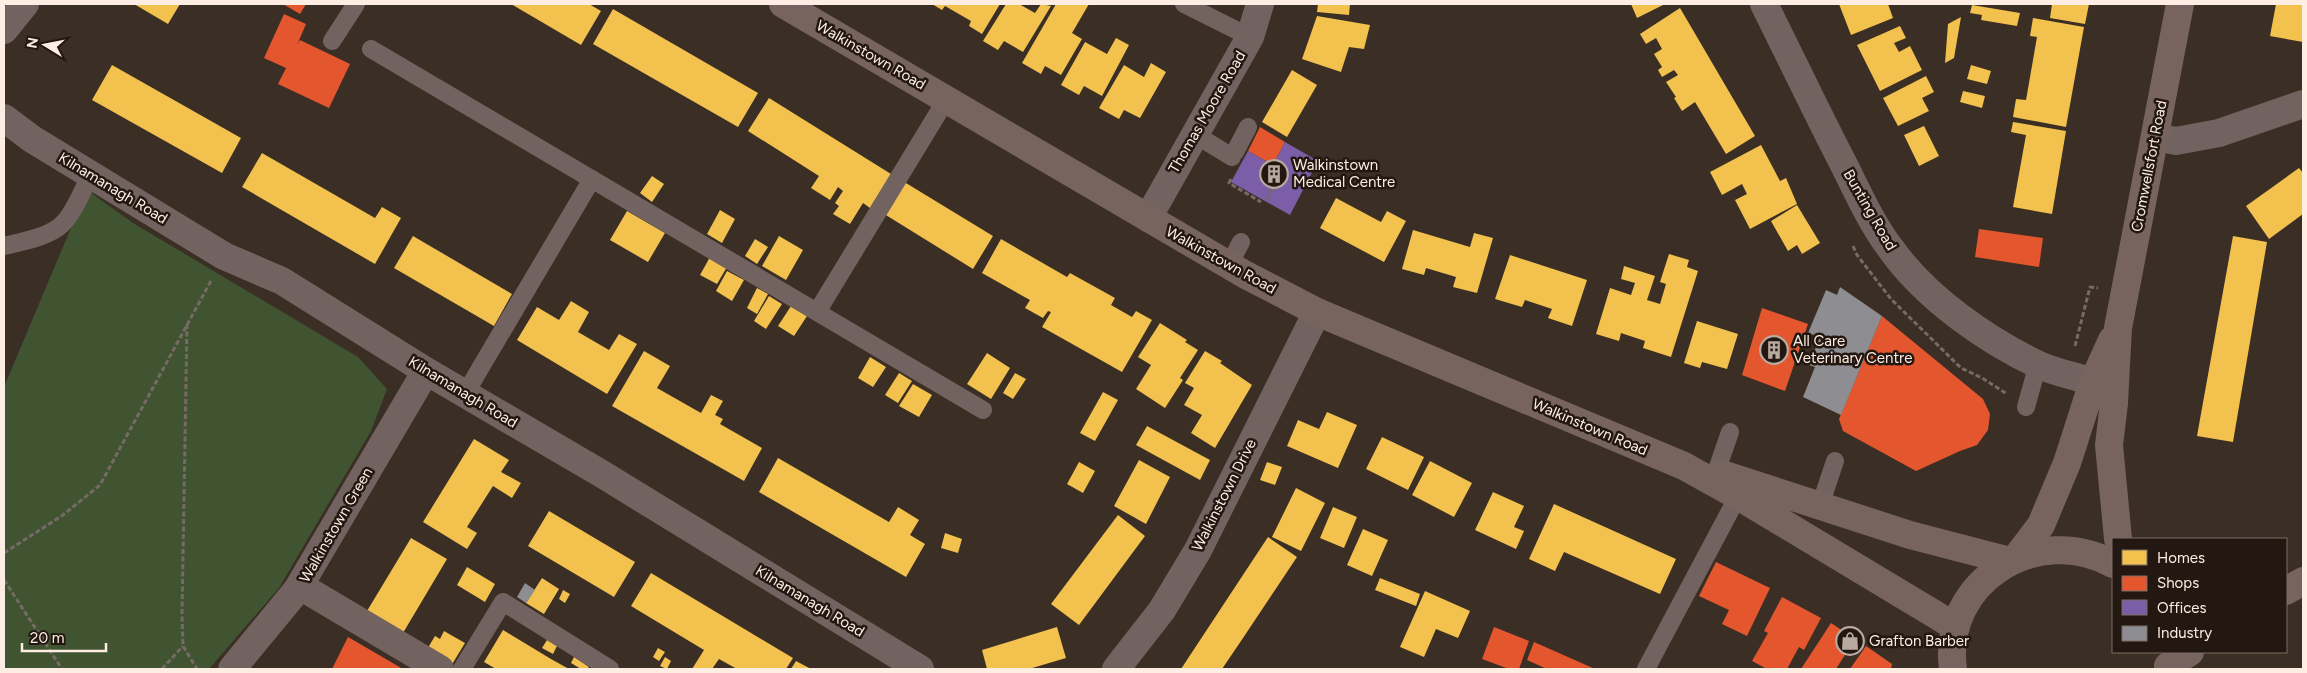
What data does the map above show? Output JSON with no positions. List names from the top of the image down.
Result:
{
  "streets": {
    "main road": ["Walkinstown Road", "Cromwellsfort Road"],
    "street": [
      "Thomas Moore Road",
      "Kilnamanagh Road",
      "Bunting Road",
      "Walkinstown Drive",
      "Walkinstown Green"
    ]
  },
  "crossings": [
    ["Walkinstown Road", "Thomas Moore Road"],
    ["Walkinstown Road", "Cromwellsfort Road"],
    ["Walkinstown Road", "Walkinstown Drive"],
    ["Cromwellsfort Road", "Bunting Road"],
    ["Kilnamanagh Road", "Walkinstown Green"]
  ],
  "places": {
    "building": ["Walkinstown Medical Centre", "All Care Veterinary Centre"],
    "shop": ["Grafton Barber"]
  },
  "legend": [
    "Homes",
    "Shops",
    "Offices",
    "Industry"
  ],
  "scale_bar": "20 m",
  "north": "left"
}
